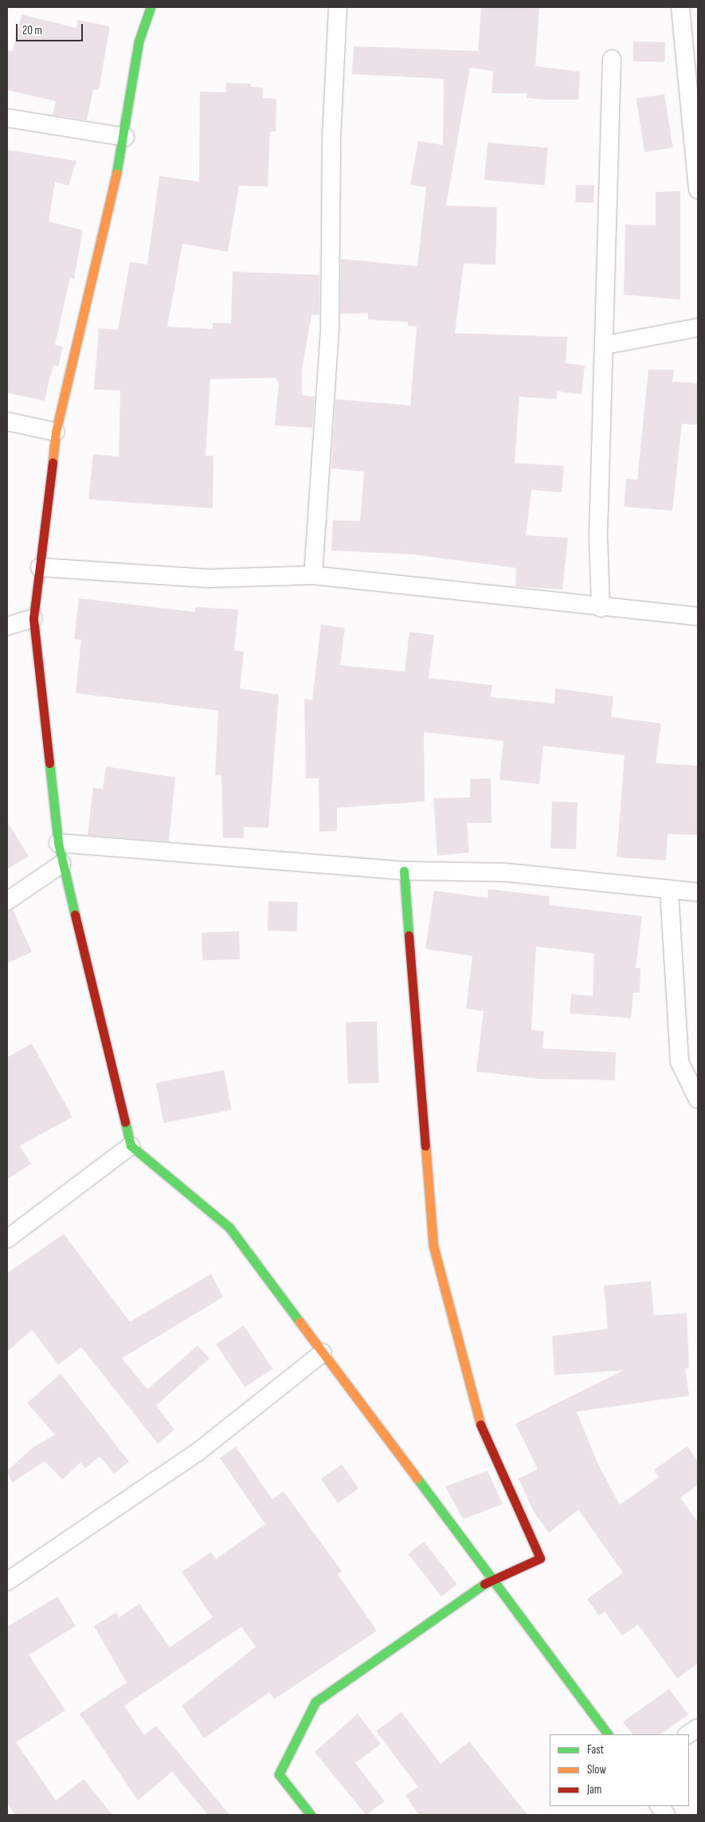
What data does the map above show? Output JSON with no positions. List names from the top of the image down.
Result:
{
  "legend": ["Fast", "Slow", "Jam"],
  "scale_bar": "20 m"
}
